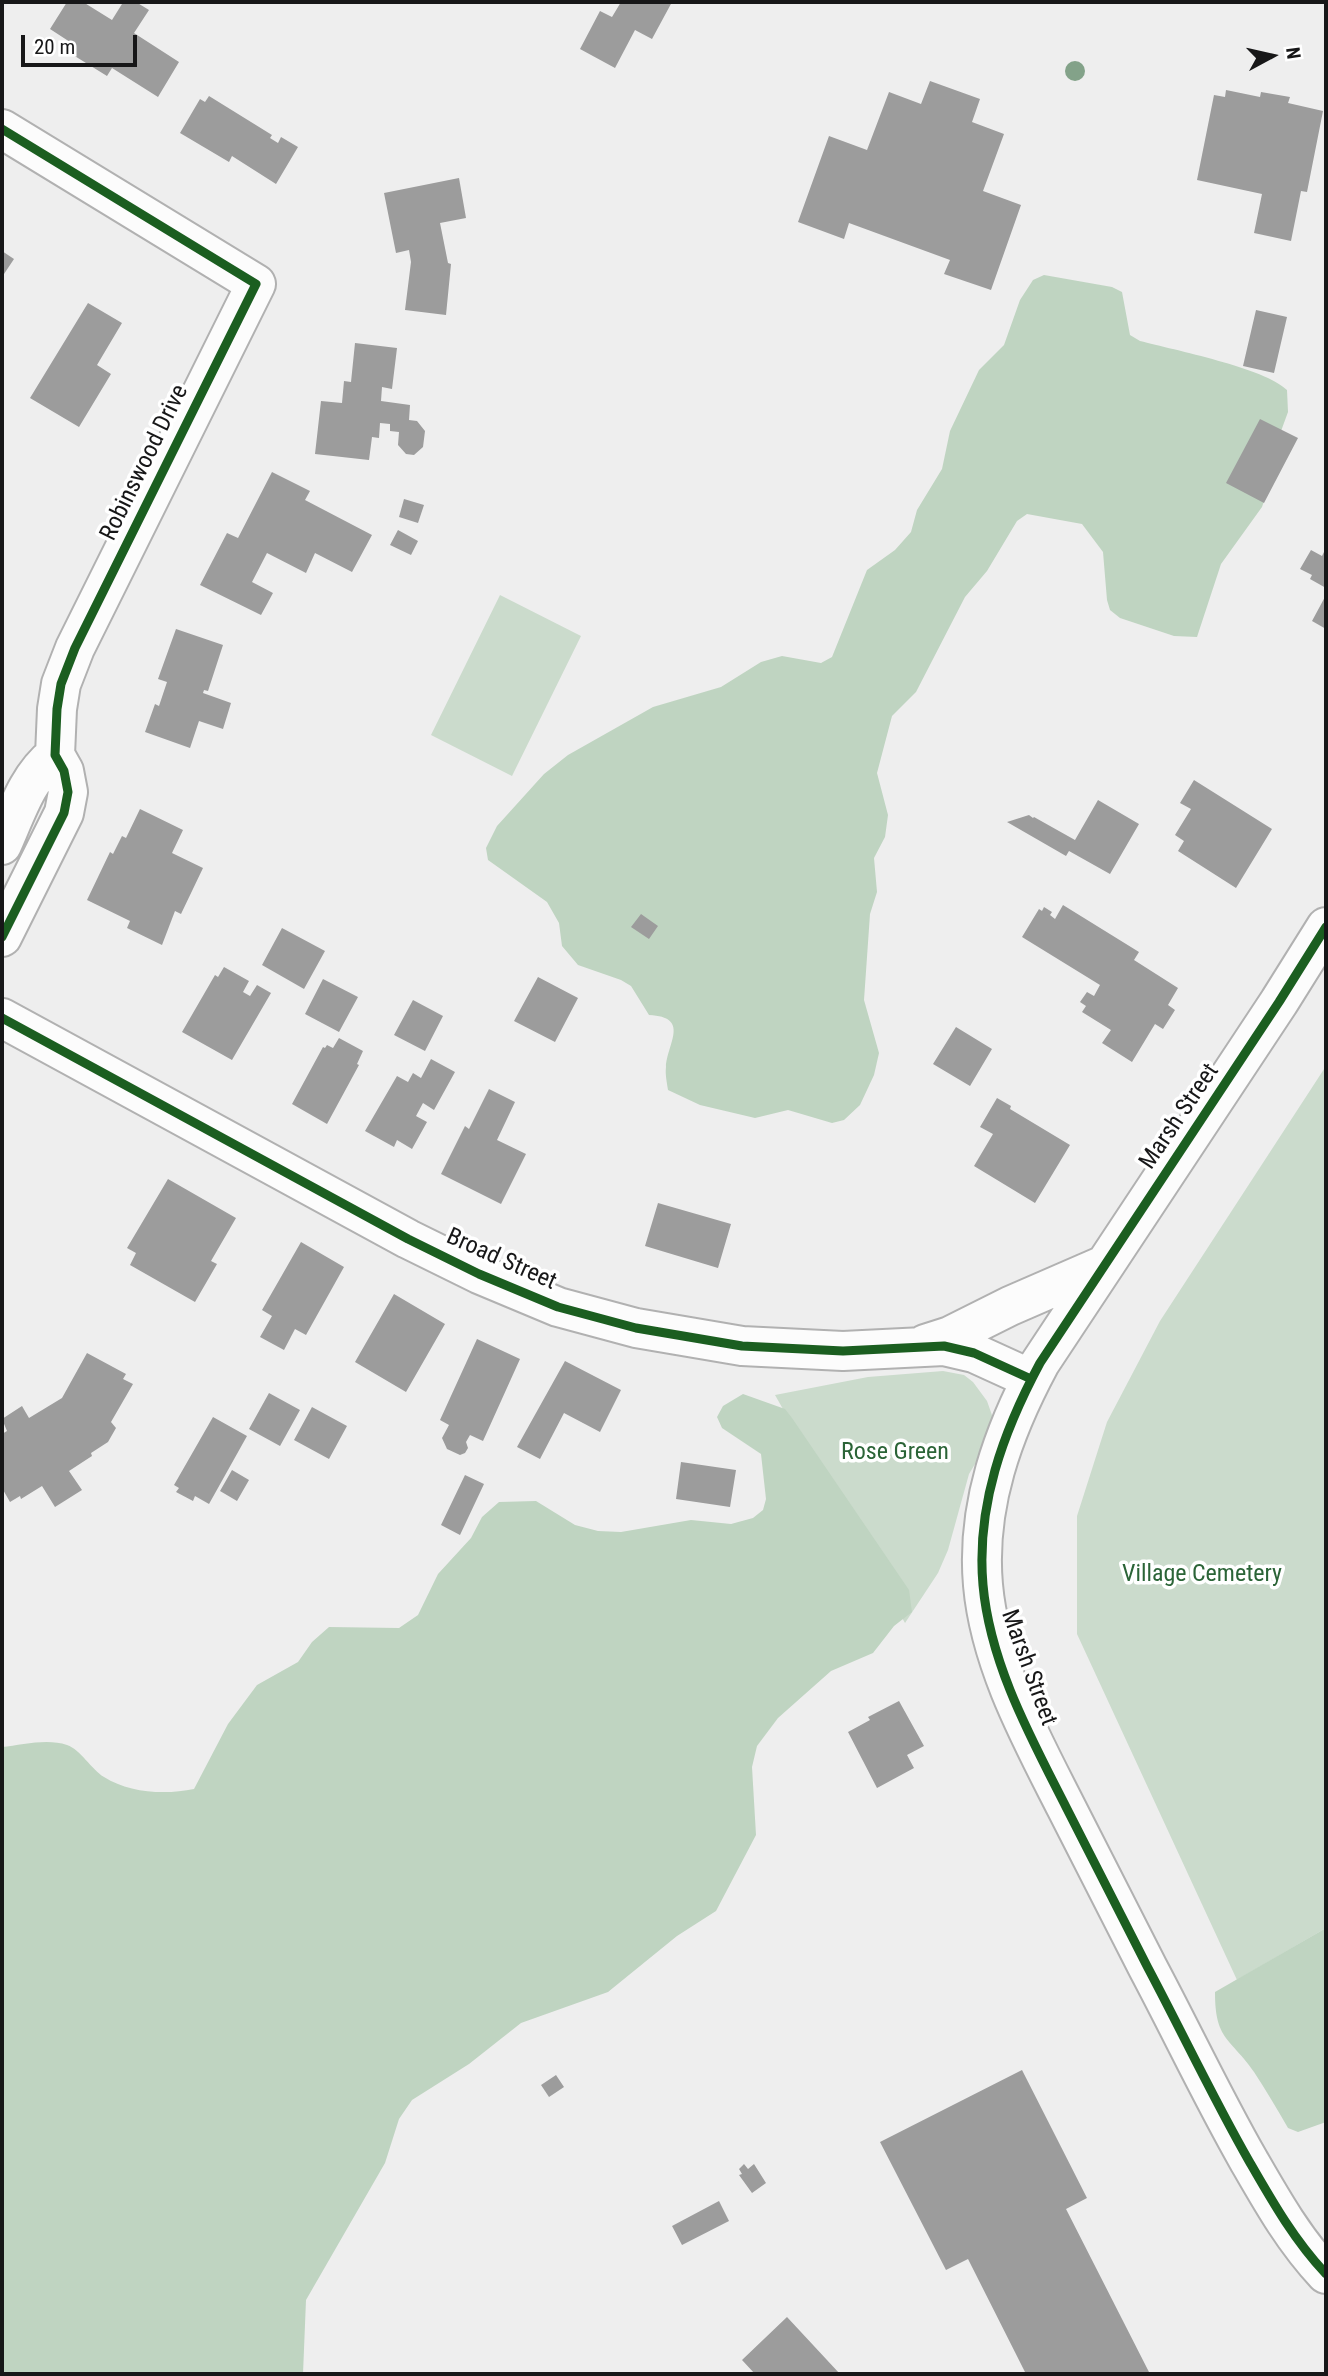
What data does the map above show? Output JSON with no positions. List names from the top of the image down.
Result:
{
  "streets": {
    "street": ["Robinswood Drive", "Marsh Street", "Broad Street"]
  },
  "crossings": [
    ["Marsh Street", "Broad Street"]
  ],
  "parks": ["Rose Green", "Village Cemetery"],
  "scale_bar": "20 m",
  "north": "right"
}
